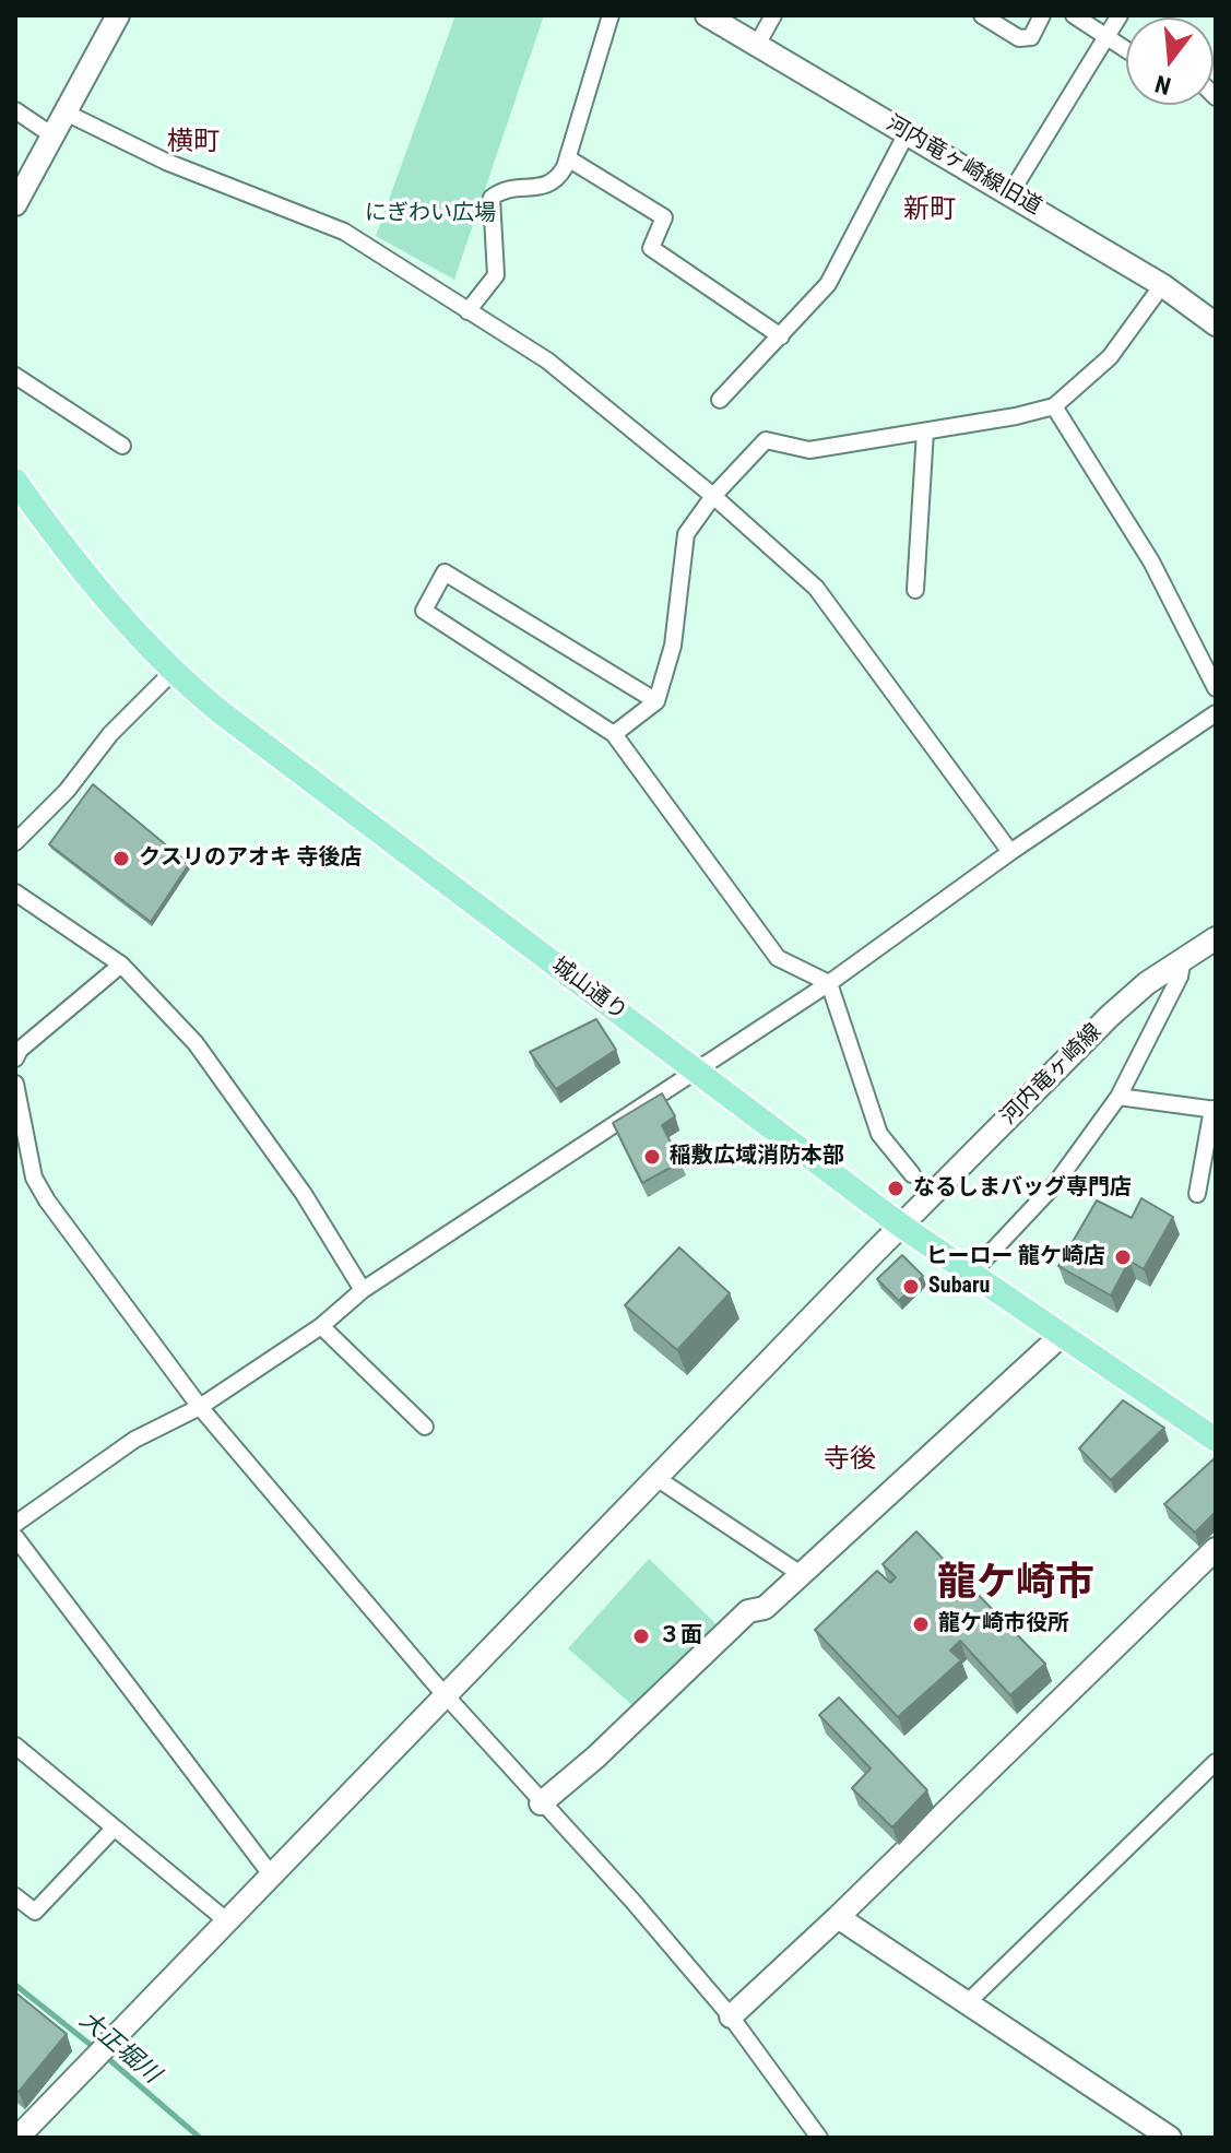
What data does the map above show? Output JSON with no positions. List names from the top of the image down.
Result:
{
  "streets": {
    "main road": ["城山通り"],
    "street": ["河内竜ヶ崎線旧道", "河内竜ヶ崎線"]
  },
  "crossings": [
    ["城山通り", "河内竜ヶ崎線"]
  ],
  "districts": [
    "横町",
    "新町",
    "寺後",
    "龍ケ崎市"
  ],
  "water": ["大正堀川"],
  "parks": ["にぎわい広場"],
  "places": [
    "クスリのアオキ 寺後店",
    "稲敷広域消防本部",
    "なるしまバッグ専門店",
    "ヒーロー 龍ケ崎店",
    "Subaru",
    "龍ケ崎市役所",
    "３面"
  ],
  "north": "bottom"
}
